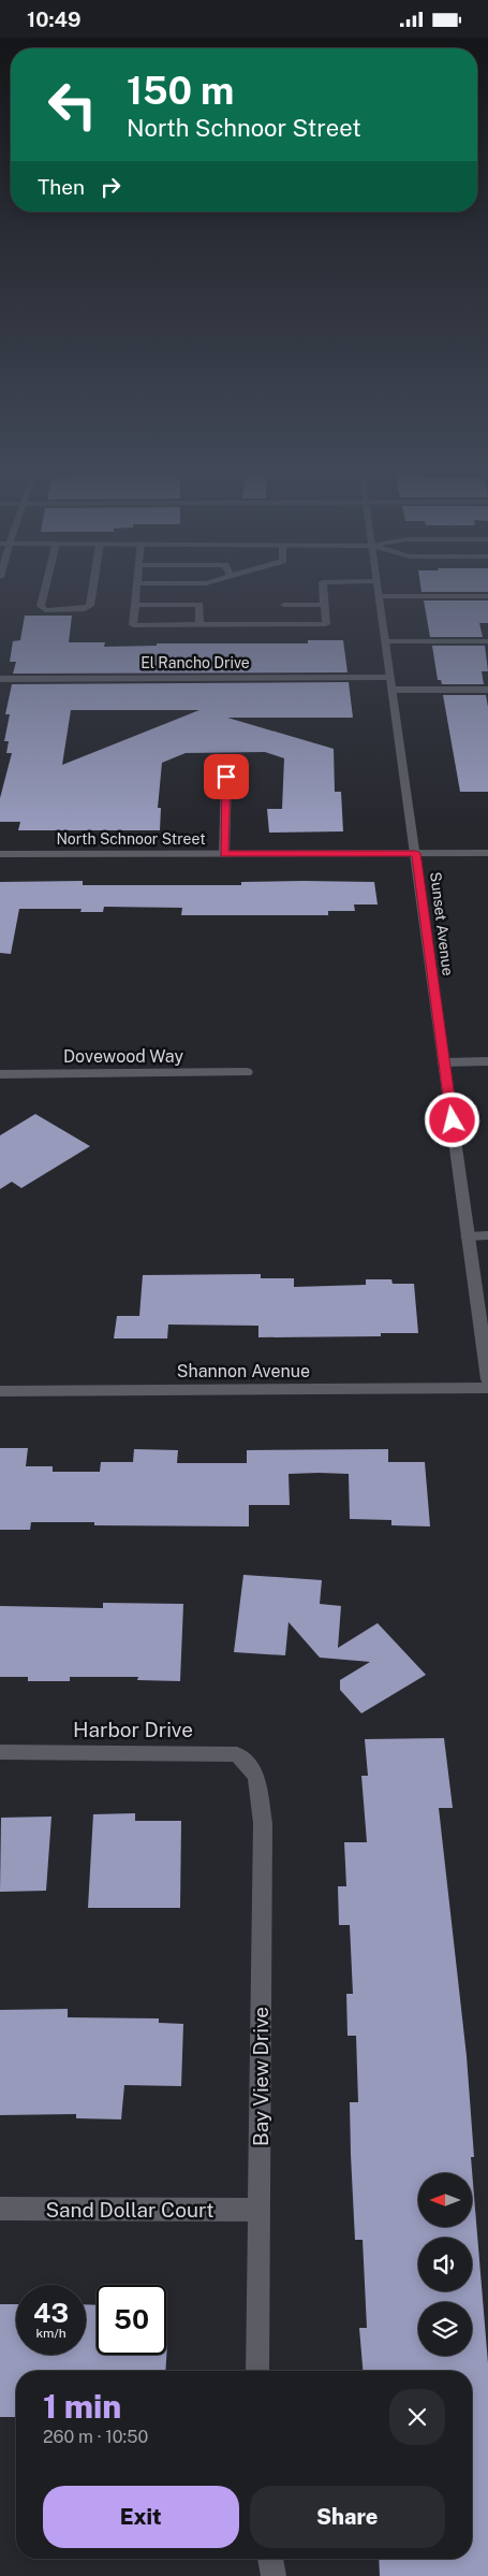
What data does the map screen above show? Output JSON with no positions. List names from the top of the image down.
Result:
{
  "streets": {
    "street": [
      "El Rancho Drive",
      "North Schnoor Street",
      "Sunset Avenue",
      "Dovewood Way",
      "Shannon Avenue",
      "Harbor Drive",
      "Bay View Drive",
      "Sand Dollar Court"
    ]
  },
  "crossings": [
    ["El Rancho Drive", "Sunset Avenue"],
    ["North Schnoor Street", "Sunset Avenue"],
    ["Harbor Drive", "Bay View Drive"],
    ["Bay View Drive", "Sand Dollar Court"]
  ],
  "north": "left",
  "page": {
    "status": "10:49",
    "turn": ["150 m", "North Schnoor Street"],
    "then": "Then",
    "speed": "43 km/h",
    "limit": "50",
    "heading": ["1 min", "260 m · 10:50"],
    "buttons": ["Exit", "Share"]
  }
}
